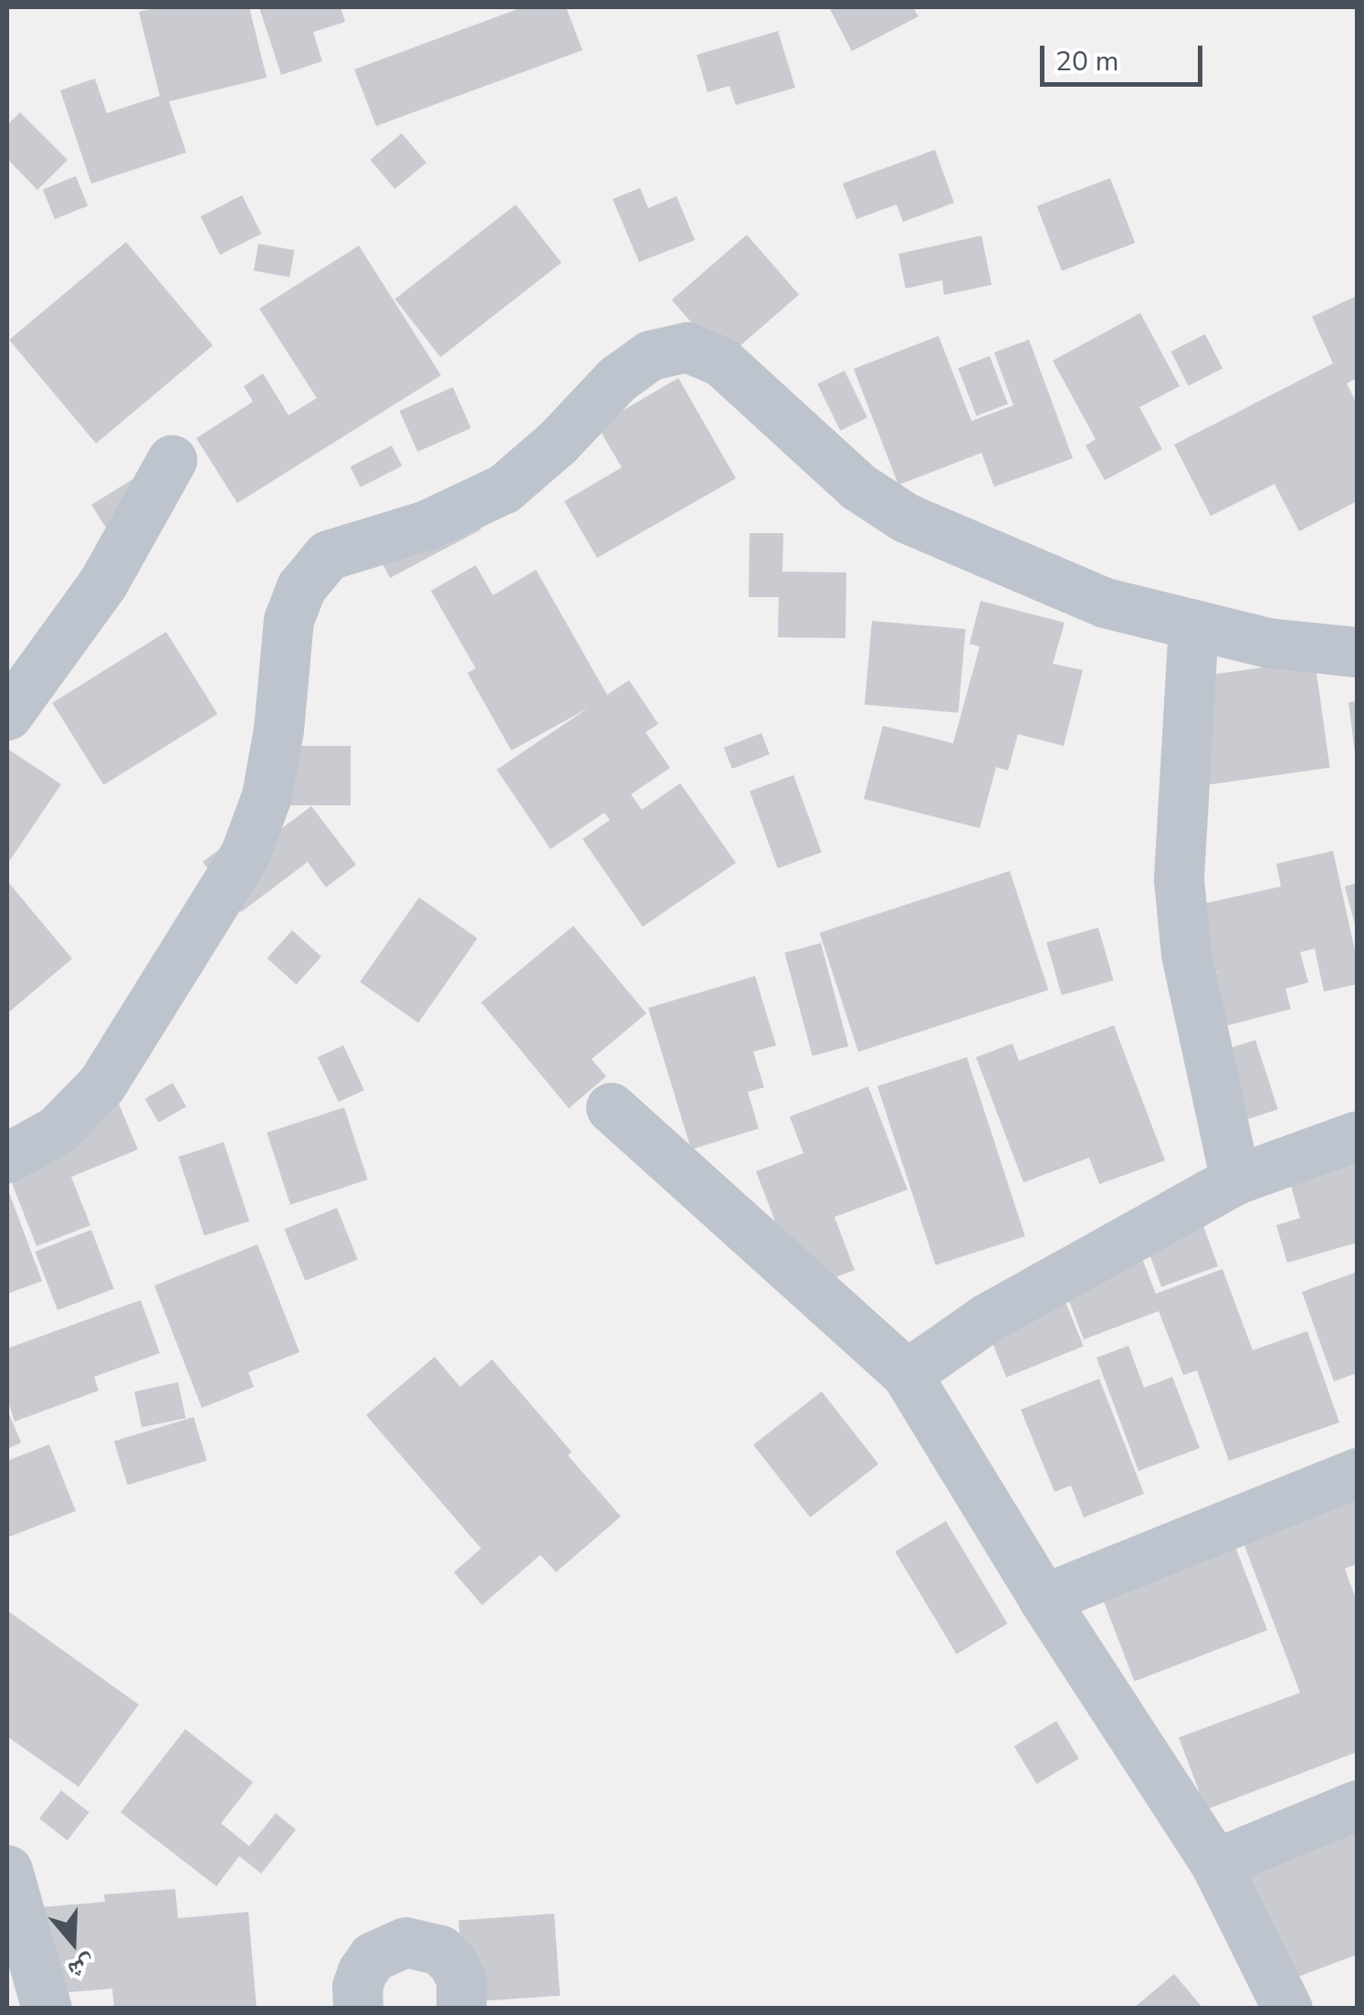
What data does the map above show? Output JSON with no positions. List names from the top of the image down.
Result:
{
  "scale_bar": "20 m",
  "north": "bottom"
}
